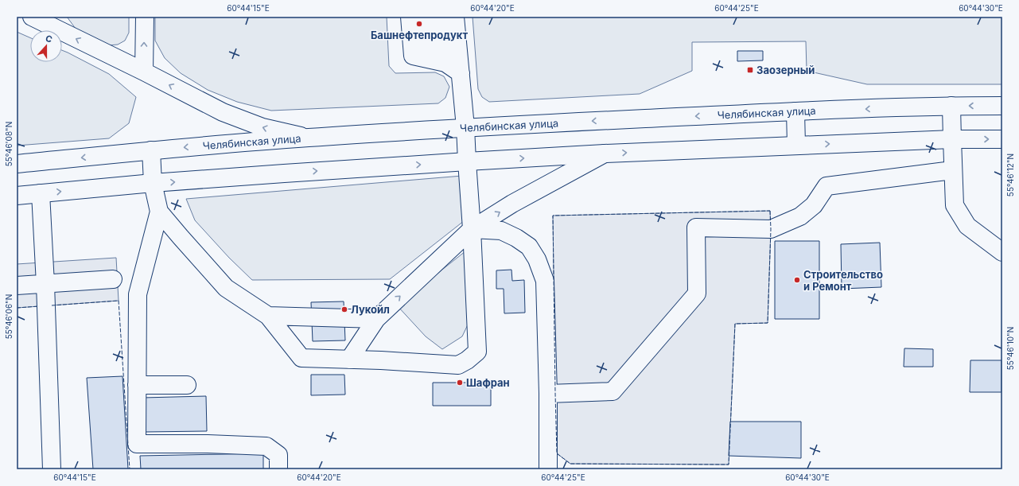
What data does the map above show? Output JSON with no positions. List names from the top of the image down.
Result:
{
  "streets": {
    "main road": ["Челябинская улица"]
  },
  "places": {
    "other": [
      "Башнефтепродукт",
      "Строительство и Ремонт",
      "Лукойл",
      "Шафран"
    ],
    "transit": ["Заозерный"]
  },
  "north": "top",
  "coordinates": [
    "60°44'15\"E",
    "60°44'20\"E",
    "60°44'25\"E",
    "60°44'30\"E",
    "55°46'08\"N",
    "55°46'12\"N",
    "55°46'06\"N",
    "55°46'10\"N"
  ]
}
